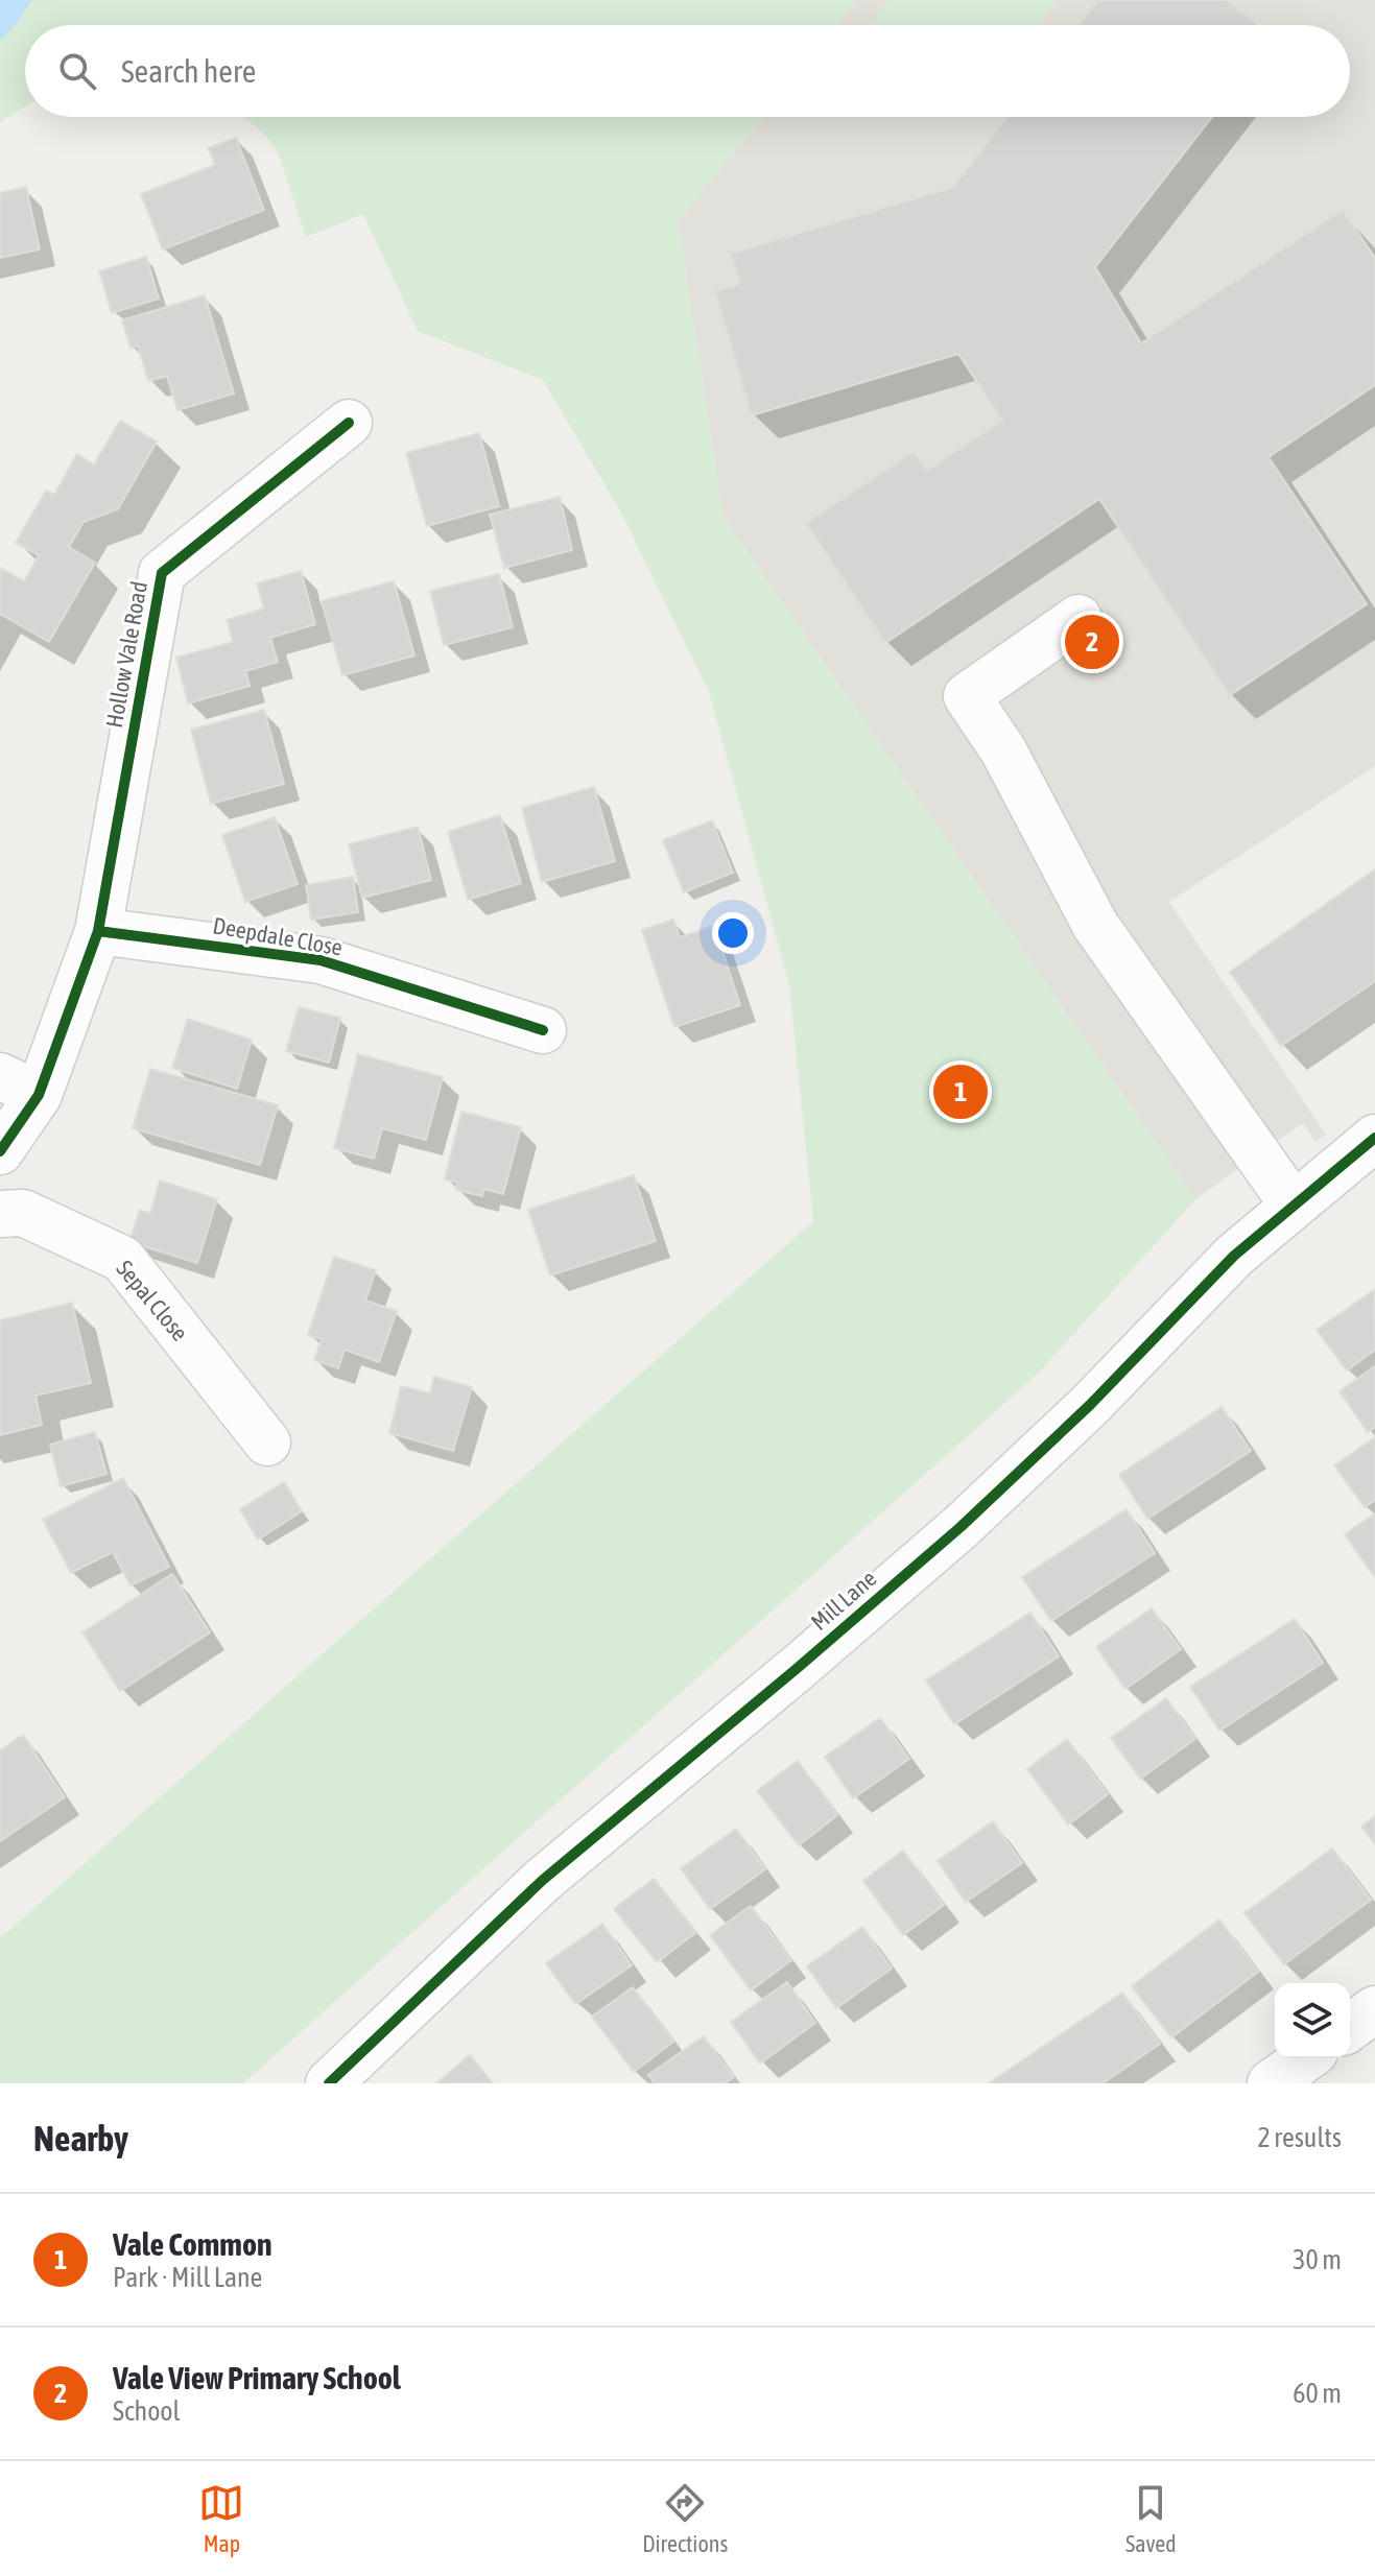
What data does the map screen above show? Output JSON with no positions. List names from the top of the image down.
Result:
{
  "streets": {
    "street": [
      "Hollow Vale Road",
      "Deepdale Close",
      "Sepal Close",
      "Mill Lane"
    ]
  },
  "crossings": [
    ["Hollow Vale Road", "Deepdale Close"]
  ],
  "page": {
    "search": "Search here",
    "pins": ["2", "1"],
    "heading": ["Nearby", "2 results"],
    "list": [
      {
        "mark": "1",
        "name": "Vale Common",
        "note": "Park · Mill Lane",
        "value": "30 m"
      },
      {
        "mark": "2",
        "name": "Vale View Primary School",
        "note": "School",
        "value": "60 m"
      }
    ],
    "nav": ["Map", "Directions", "Saved"]
  }
}
